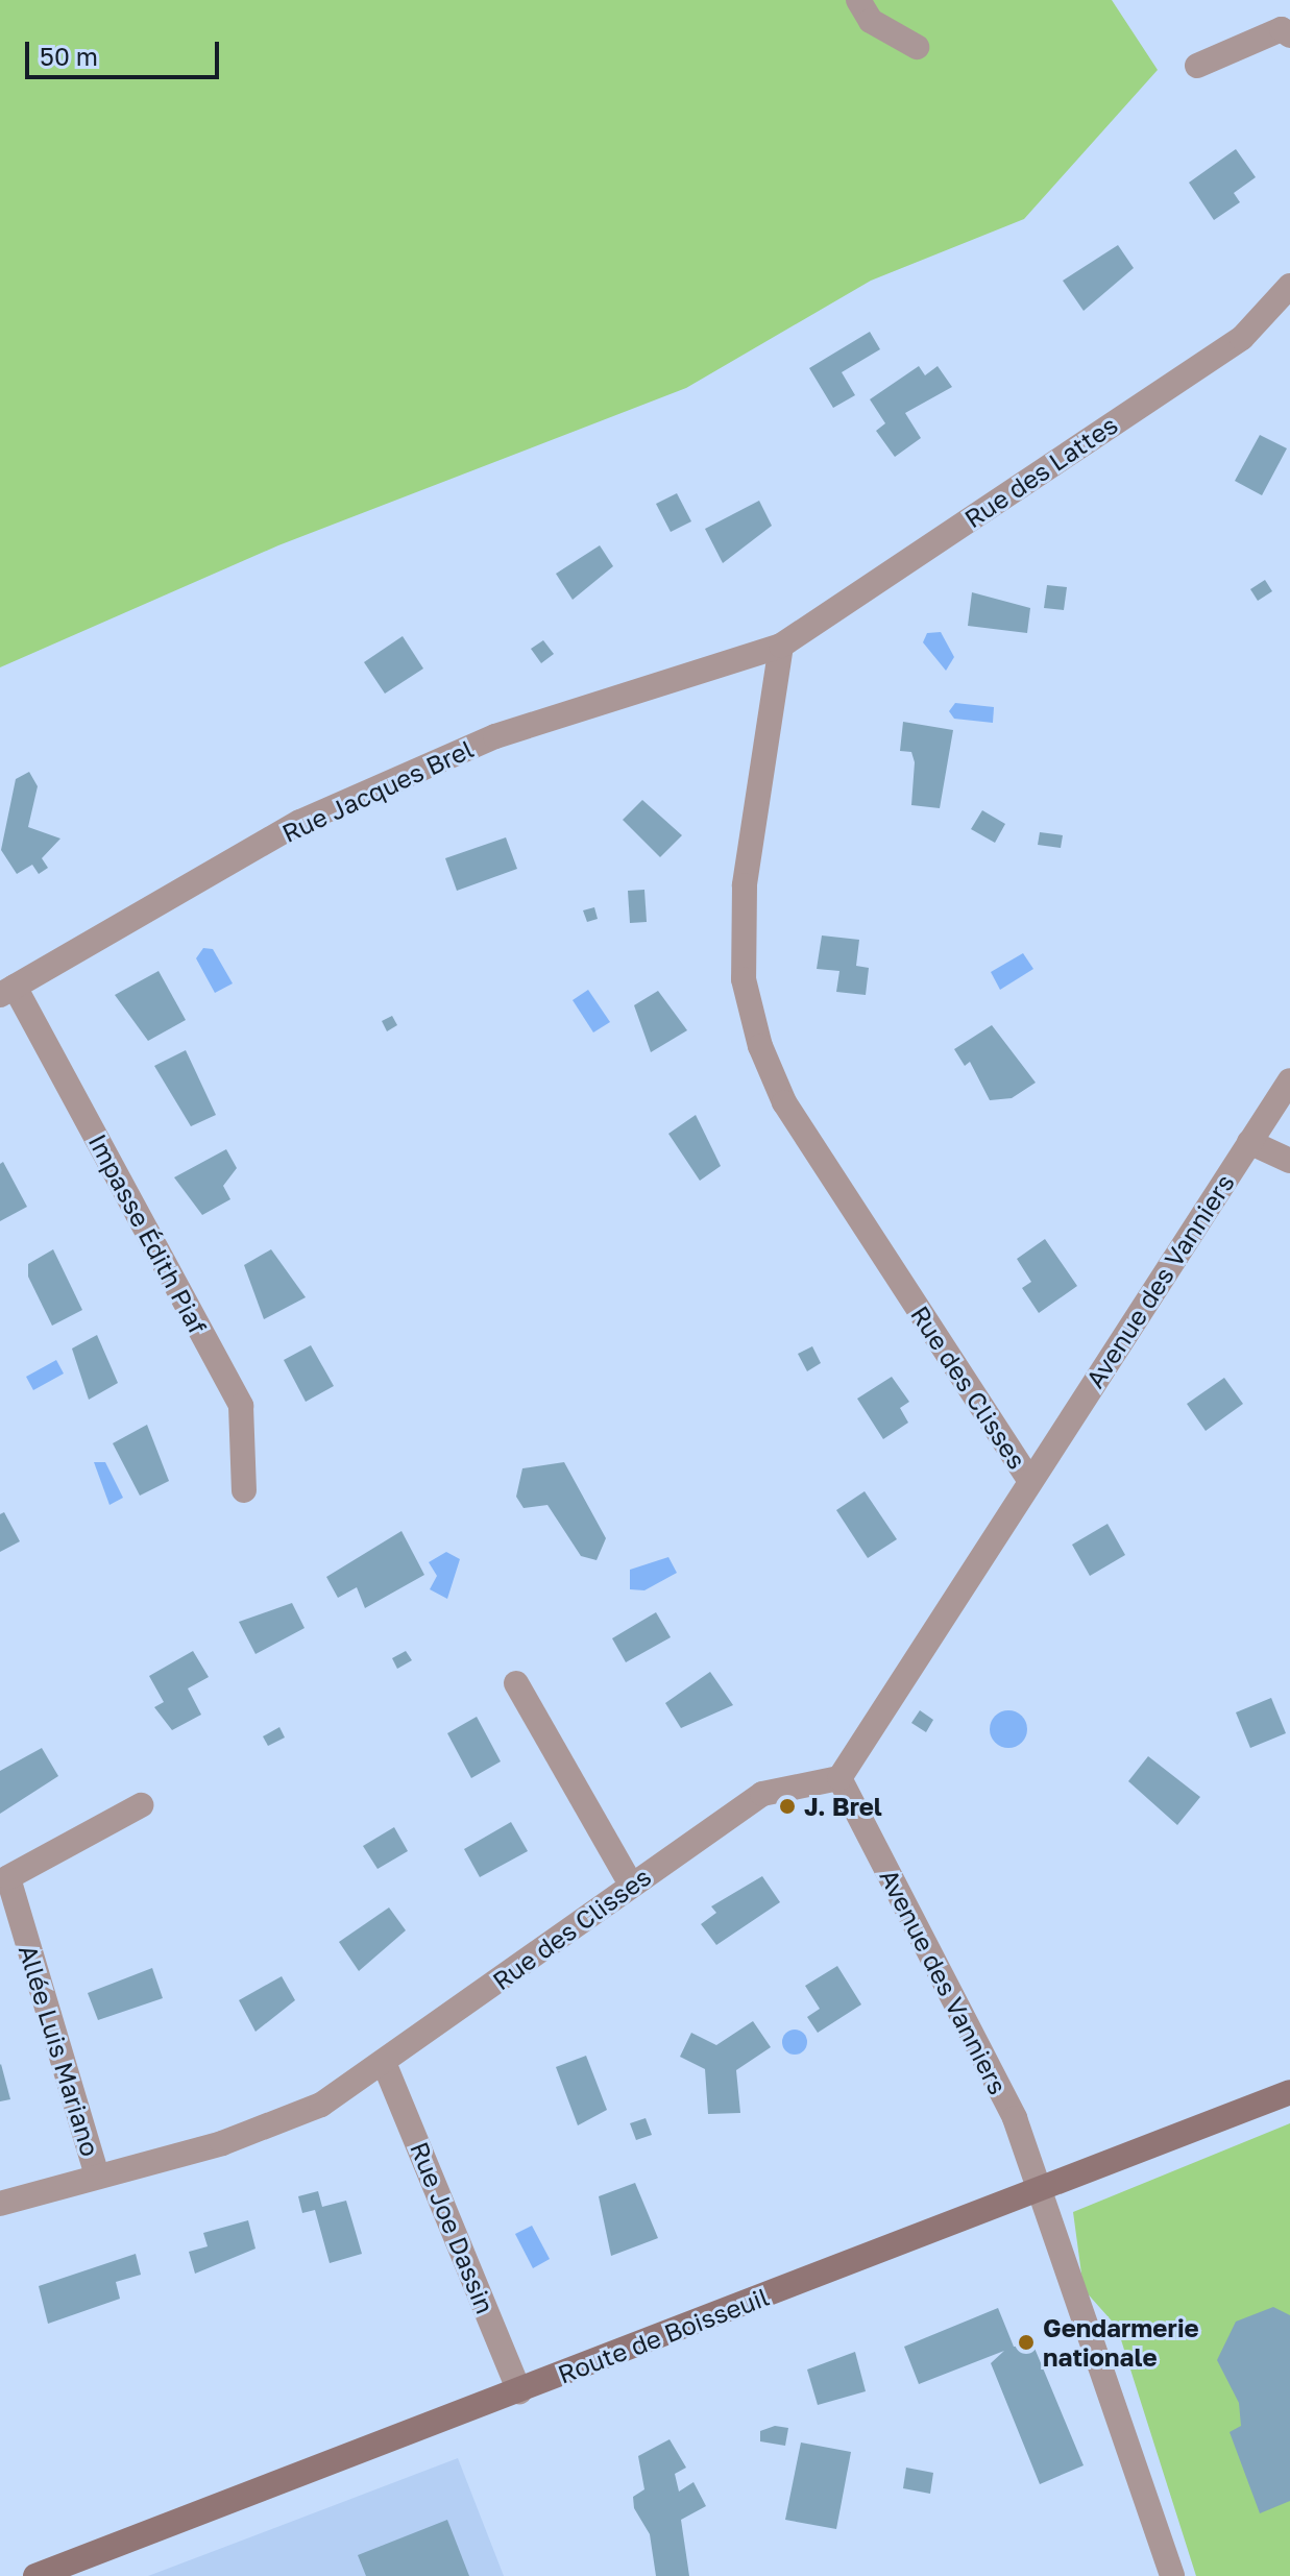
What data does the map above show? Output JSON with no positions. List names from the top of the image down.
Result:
{
  "streets": {
    "main road": ["Route de Boisseuil"],
    "street": [
      "Rue des Lattes",
      "Rue Jacques Brel",
      "Impasse Édith Piaf",
      "Avenue des Vanniers",
      "Rue des Clisses",
      "Allée Luis Mariano",
      "Rue Joe Dassin"
    ]
  },
  "crossings": [
    ["Rue des Lattes", "Rue Jacques Brel"],
    ["Rue des Lattes", "Rue des Clisses"],
    ["Rue Jacques Brel", "Impasse Édith Piaf"],
    ["Rue Jacques Brel", "Rue des Clisses"],
    ["Avenue des Vanniers", "Rue des Clisses"],
    ["Avenue des Vanniers", "Route de Boisseuil"],
    ["Rue des Clisses", "Rue Joe Dassin"],
    ["Rue Joe Dassin", "Route de Boisseuil"]
  ],
  "places": ["J. Brel", "Gendarmerie nationale"],
  "scale_bar": "50 m"
}
